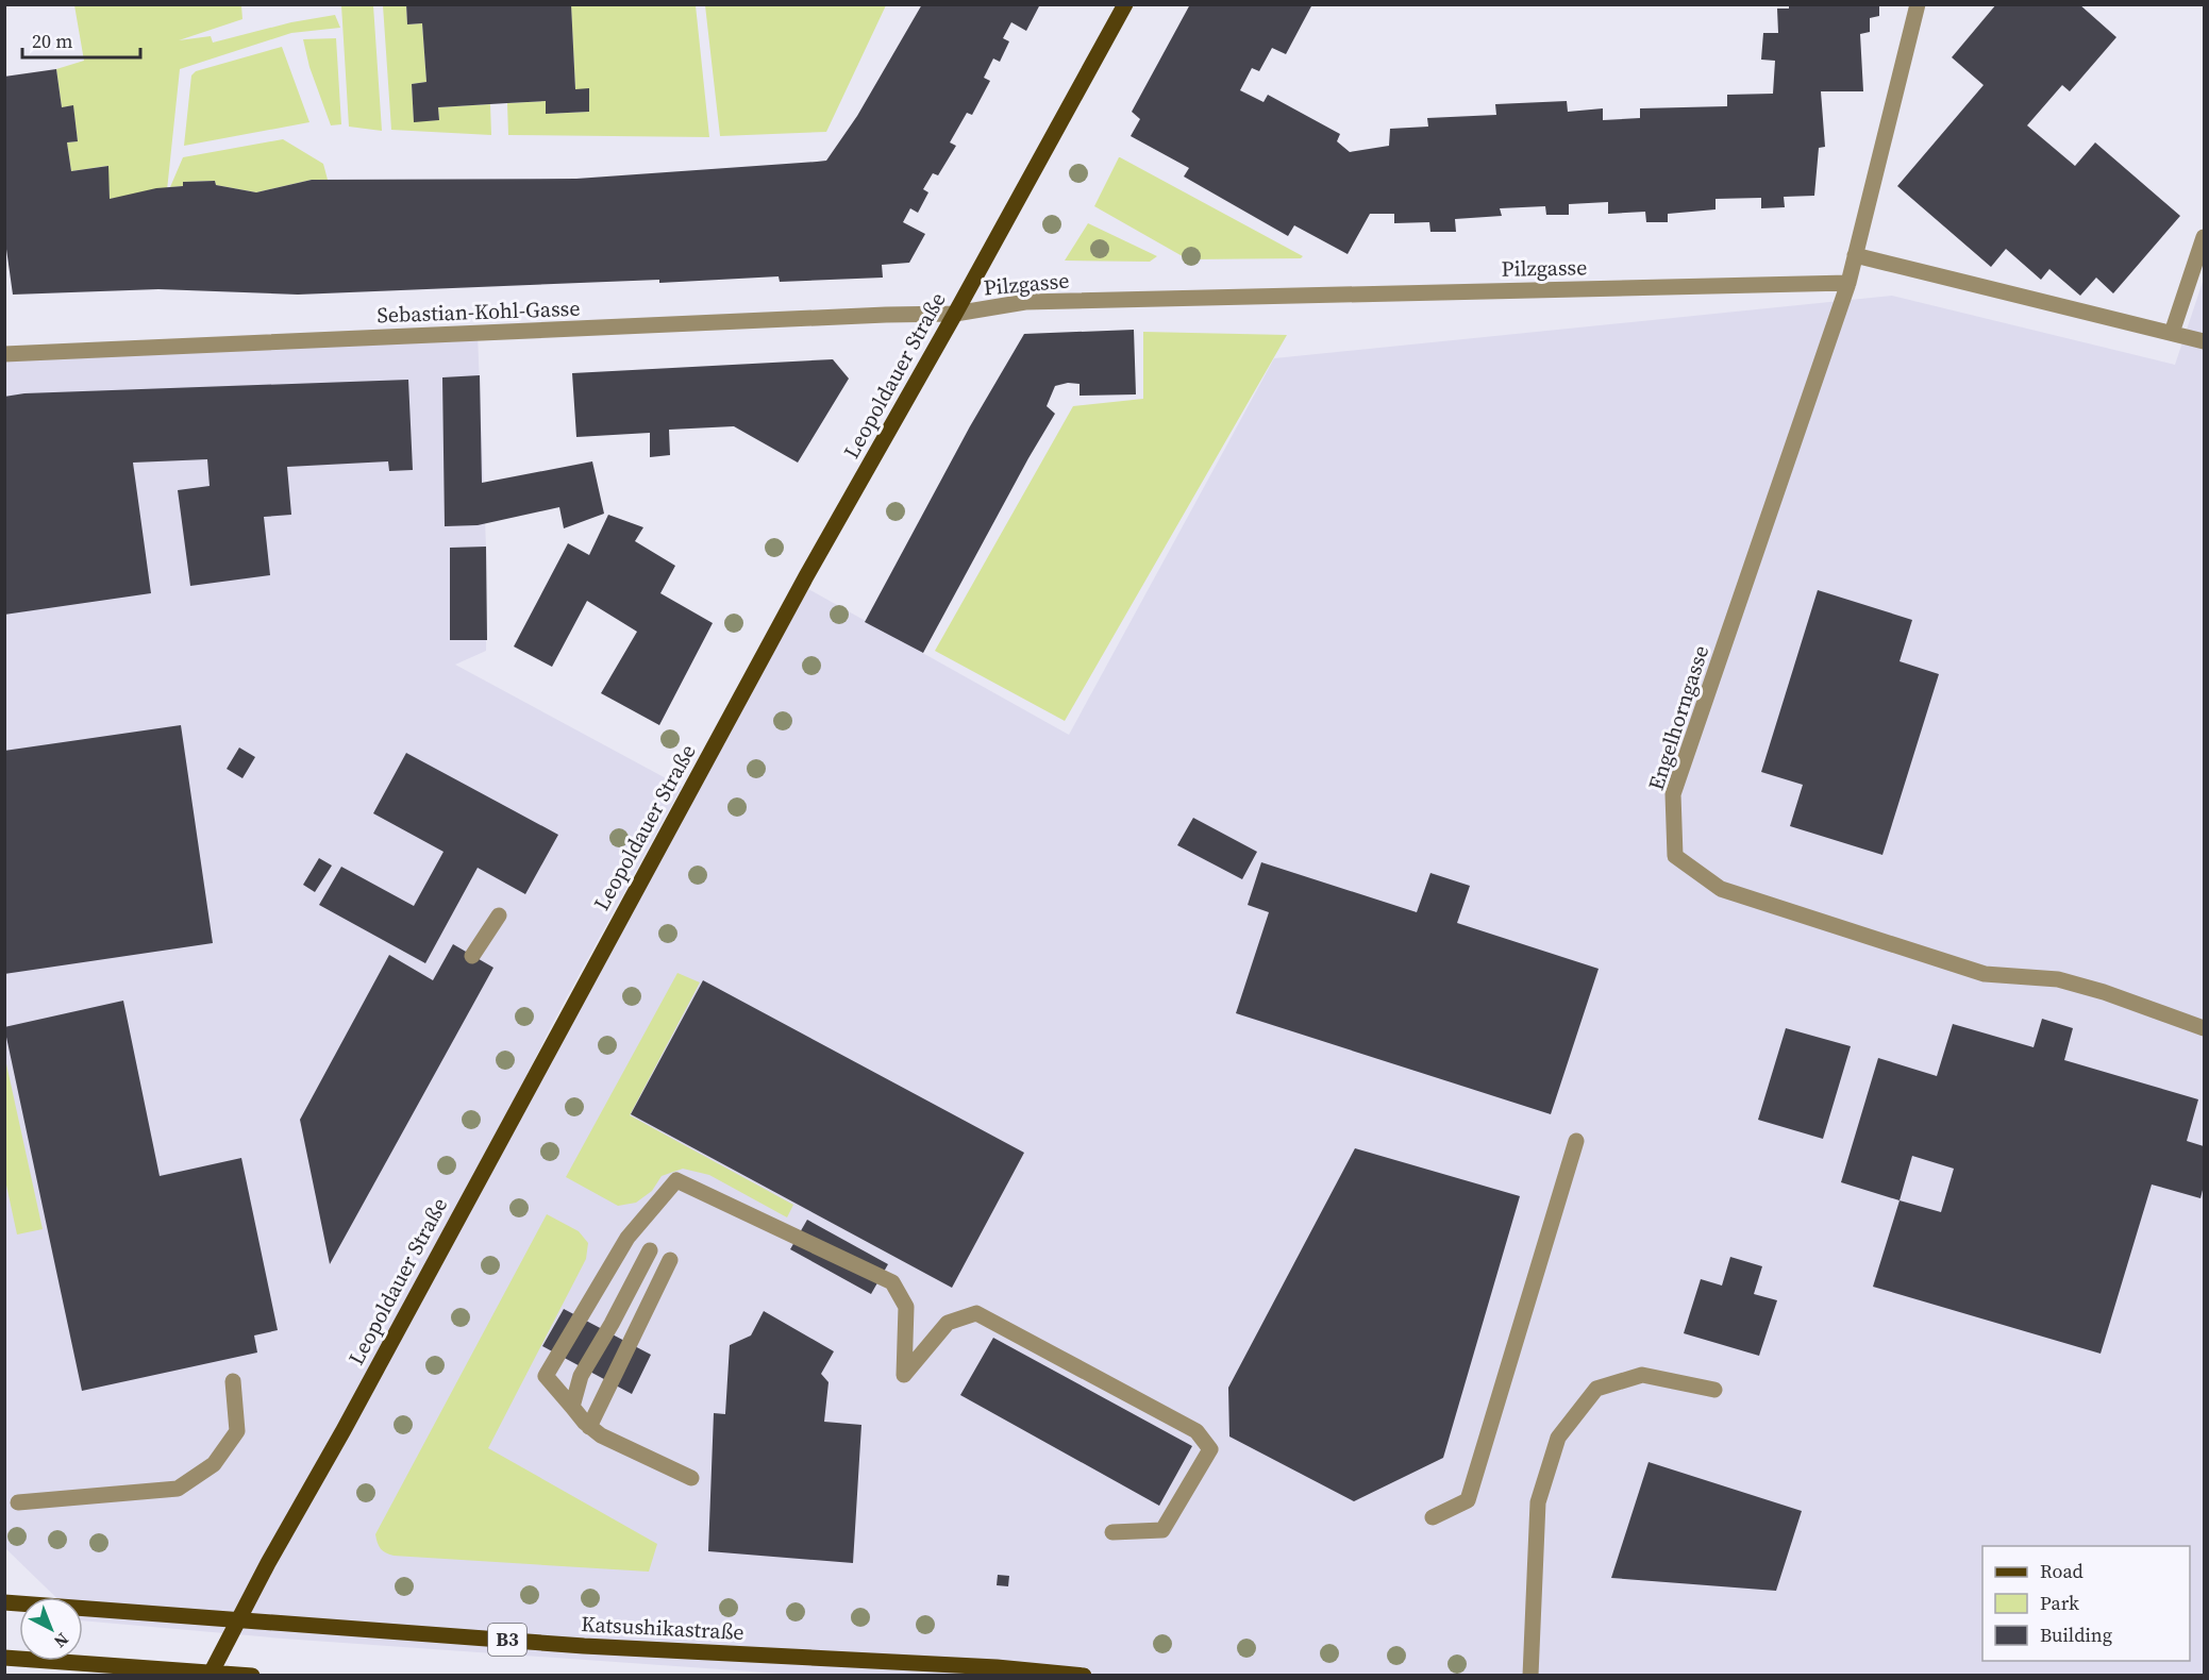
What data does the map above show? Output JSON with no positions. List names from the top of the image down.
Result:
{
  "streets": {
    "main road": ["Leopoldauer Straße", "Katsushikastraße", "B3"],
    "street": ["Pilzgasse", "Sebastian-Kohl-Gasse", "Engelhorngasse"]
  },
  "crossings": [
    ["Pilzgasse", "Sebastian-Kohl-Gasse"],
    ["Pilzgasse", "Leopoldauer Straße"],
    ["Pilzgasse", "Engelhorngasse"],
    ["Sebastian-Kohl-Gasse", "Leopoldauer Straße"],
    ["Leopoldauer Straße", "Katsushikastraße"],
    ["Leopoldauer Straße", "B3"],
    ["Katsushikastraße", "B3"]
  ],
  "legend": ["Road", "Park", "Building"],
  "scale_bar": "20 m",
  "north": "bottom right"
}
